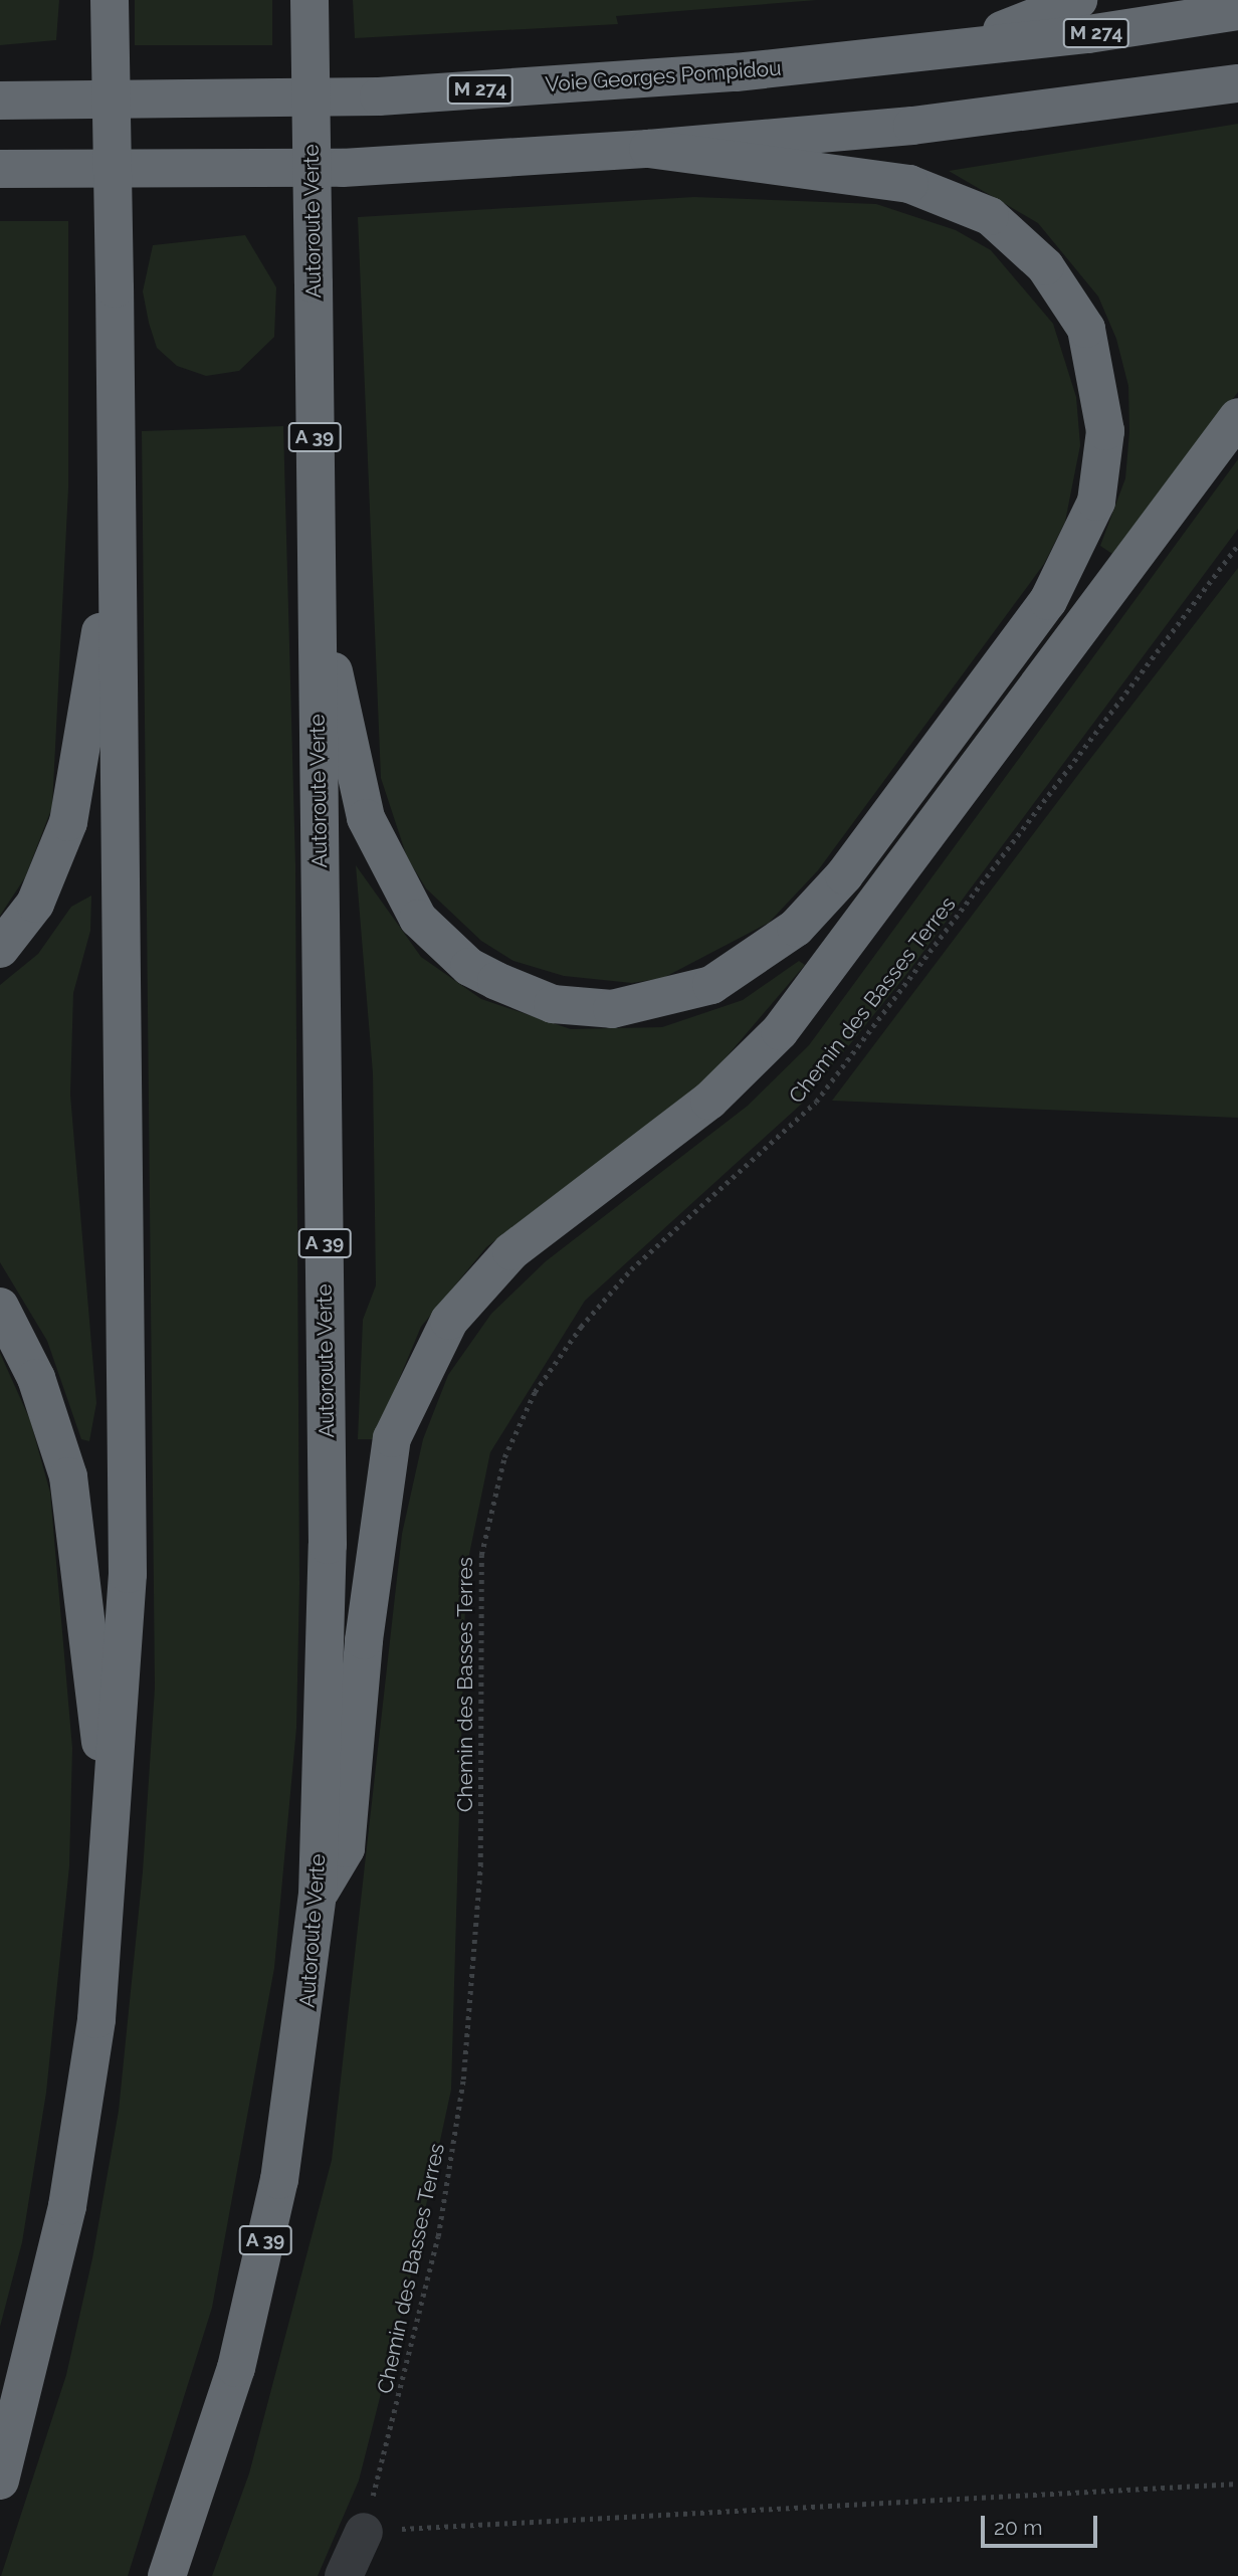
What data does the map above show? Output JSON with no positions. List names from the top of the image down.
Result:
{
  "streets": {
    "highway": [
      "M 274",
      "Voie Georges Pompidou",
      "Autoroute Verte",
      "A 39"
    ],
    "path": ["Chemin des Basses Terres"]
  },
  "scale_bar": "20 m"
}
